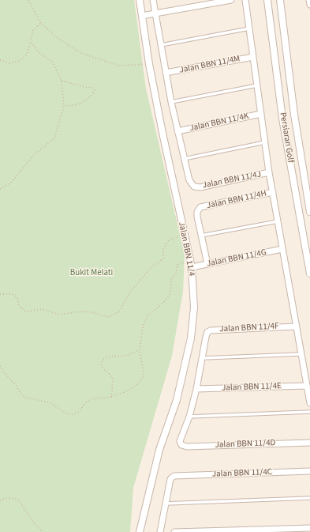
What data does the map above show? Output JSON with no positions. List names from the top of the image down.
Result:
{
  "streets": {
    "street": [
      "Jalan BBN 11/4M",
      "Jalan BBN 11/4K",
      "Persiaran Golf",
      "Jalan BBN 11/4J",
      "Jalan BBN 11/4H",
      "Jalan BBN 11/4",
      "Jalan BBN 11/4G",
      "Jalan BBN 11/4F",
      "Jalan BBN 11/4E",
      "Jalan BBN 11/4D",
      "Jalan BBN 11/4C"
    ]
  },
  "crossings": [
    ["Jalan BBN 11/4", "Jalan BBN 11/4G"]
  ],
  "parks": ["Bukit Melati"]
}
